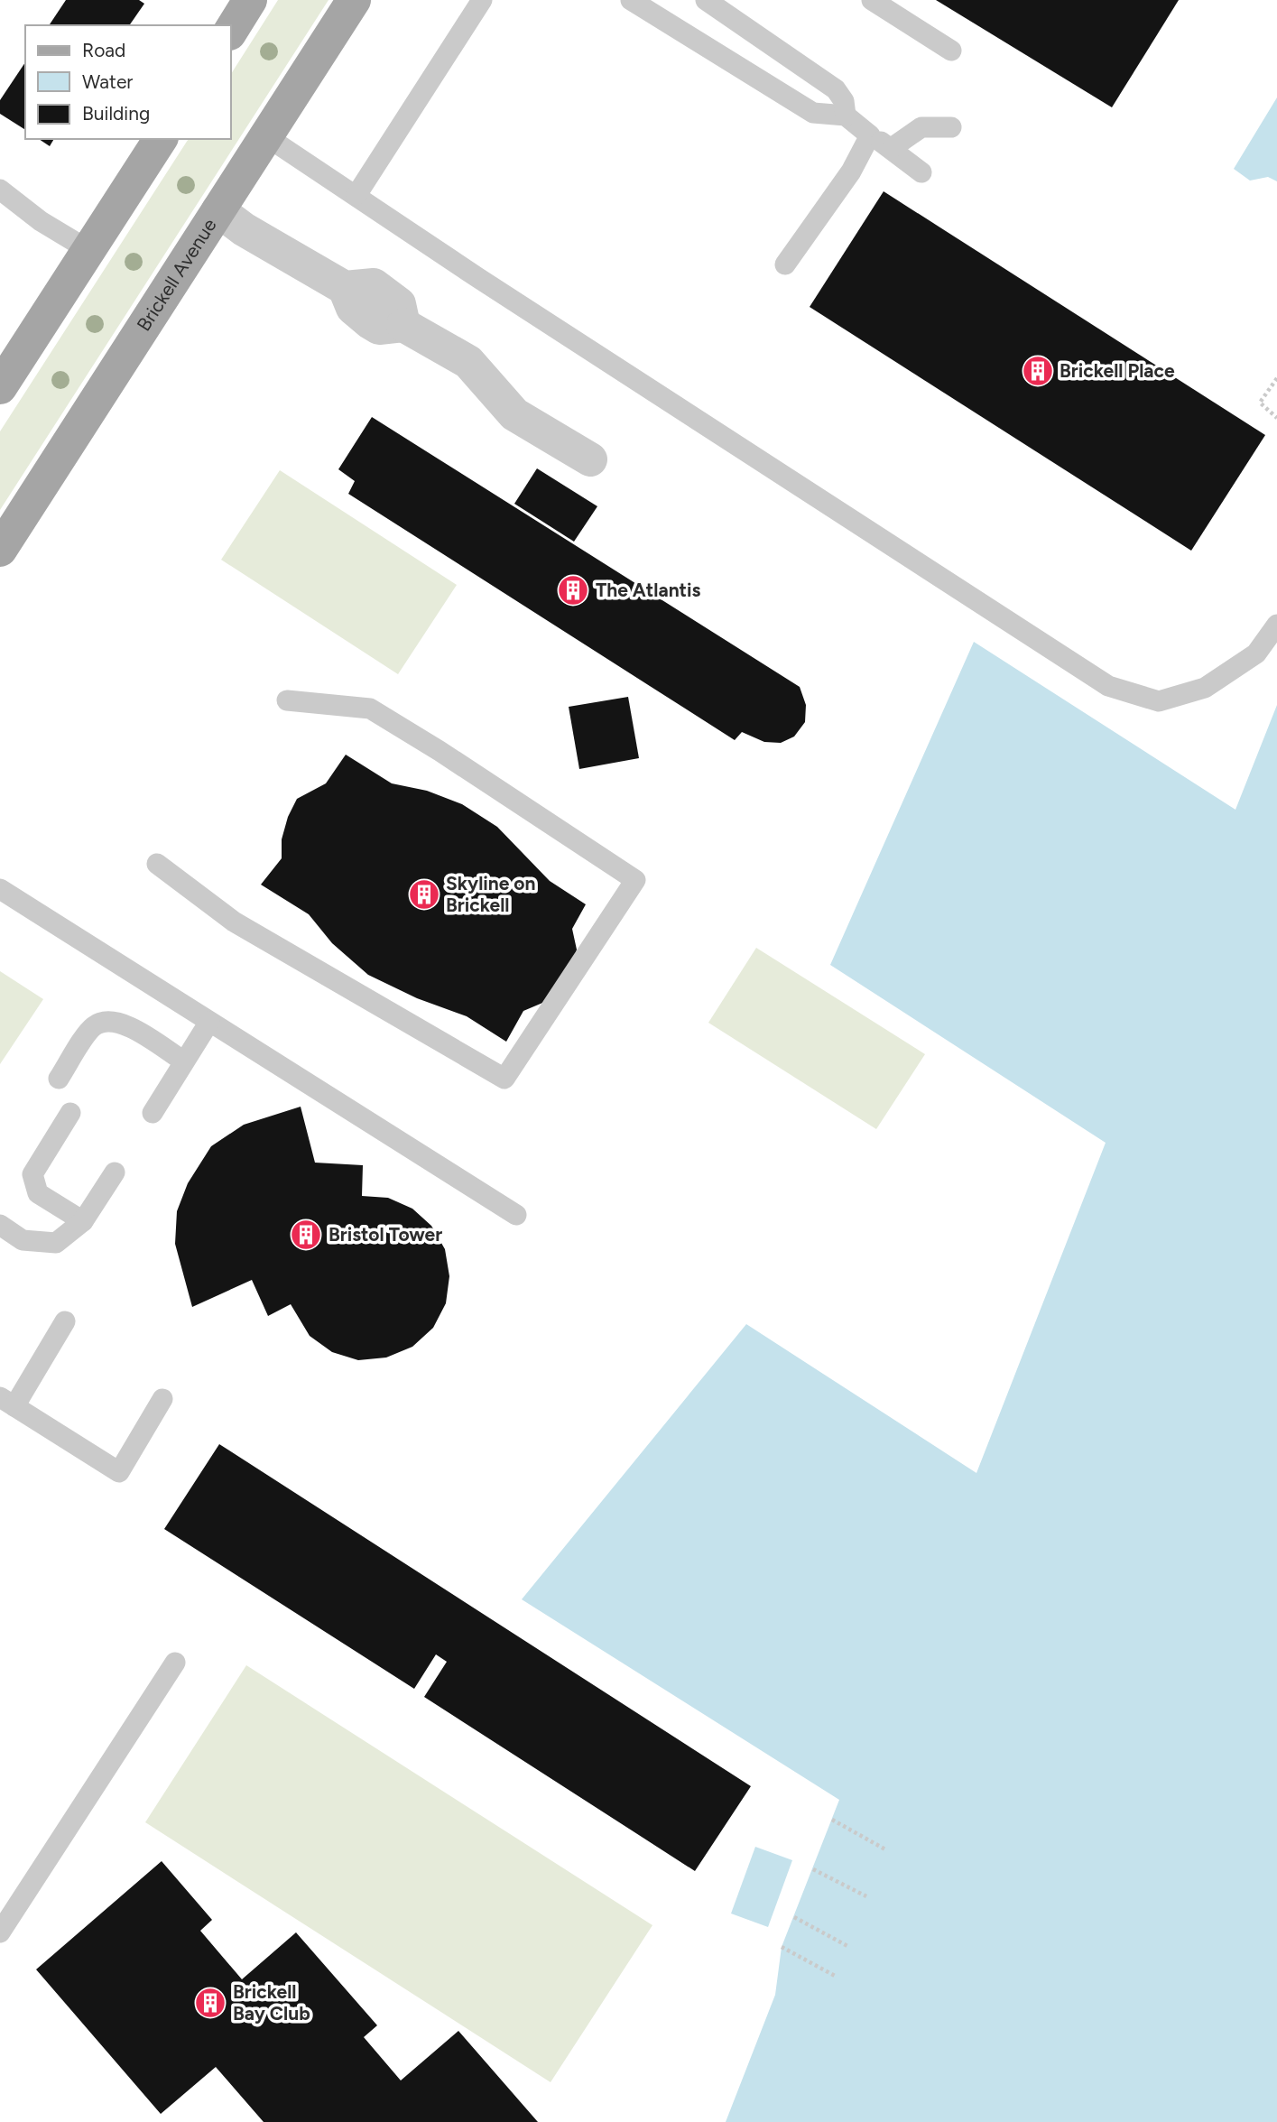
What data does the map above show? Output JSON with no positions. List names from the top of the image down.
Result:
{
  "streets": {
    "main road": ["Brickell Avenue"]
  },
  "places": {
    "building": [
      "Brickell Place",
      "The Atlantis",
      "Skyline on Brickell",
      "Bristol Tower",
      "Brickell Bay Club"
    ]
  },
  "legend": ["Road", "Water", "Building"]
}
